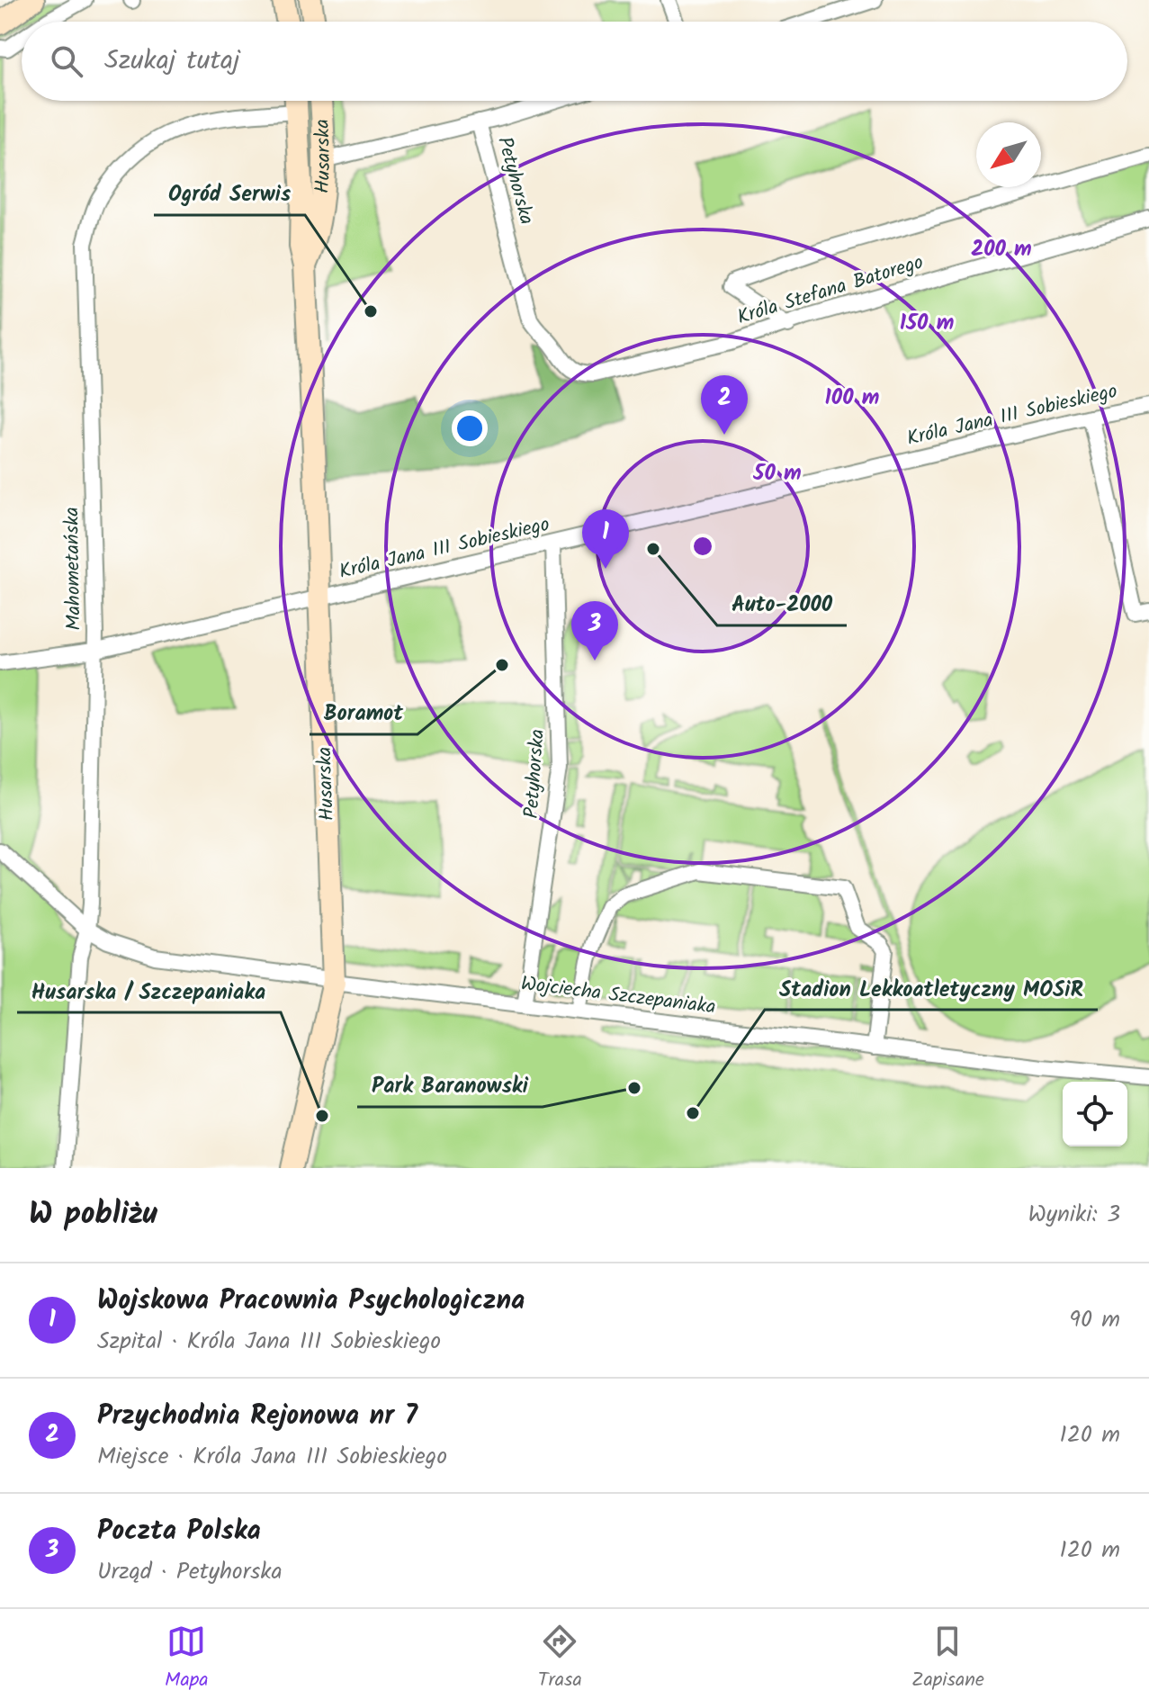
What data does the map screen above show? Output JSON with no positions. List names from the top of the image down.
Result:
{
  "streets": {
    "main road": ["Husarska"],
    "street": [
      "Petyhorska",
      "Króla Stefana Batorego",
      "Króla Jana III Sobieskiego",
      "Mahometańska",
      "Wojciecha Szczepaniaka"
    ]
  },
  "crossings": [
    ["Husarska", "Króla Jana III Sobieskiego"],
    ["Husarska", "Mahometańska"],
    ["Husarska", "Wojciecha Szczepaniaka"],
    ["Petyhorska", "Króla Stefana Batorego"],
    ["Petyhorska", "Króla Jana III Sobieskiego"],
    ["Petyhorska", "Wojciecha Szczepaniaka"],
    ["Króla Jana III Sobieskiego", "Mahometańska"],
    ["Mahometańska", "Wojciecha Szczepaniaka"]
  ],
  "places": [
    "Ogród Serwis",
    "Auto-2000",
    "Boramot",
    "Park Baranowski",
    "Stadion Lekkoatletyczny MOSiR",
    "Husarska / Szczepaniaka"
  ],
  "north": "bottom left",
  "page": {
    "search": "Szukaj tutaj",
    "pins": ["2", "1", "3"],
    "heading": ["W pobliżu", "Wyniki: 3"],
    "list": [
      {
        "mark": "1",
        "name": "Wojskowa Pracownia Psychologiczna",
        "note": "Szpital · Króla Jana III Sobieskiego",
        "value": "90 m"
      },
      {
        "mark": "2",
        "name": "Przychodnia Rejonowa nr 7",
        "note": "Miejsce · Króla Jana III Sobieskiego",
        "value": "120 m"
      },
      {
        "mark": "3",
        "name": "Poczta Polska",
        "note": "Urząd · Petyhorska",
        "value": "120 m"
      }
    ],
    "nav": ["Mapa", "Trasa", "Zapisane"]
  },
  "rings": [
    "200 m",
    "150 m",
    "100 m",
    "50 m"
  ]
}
